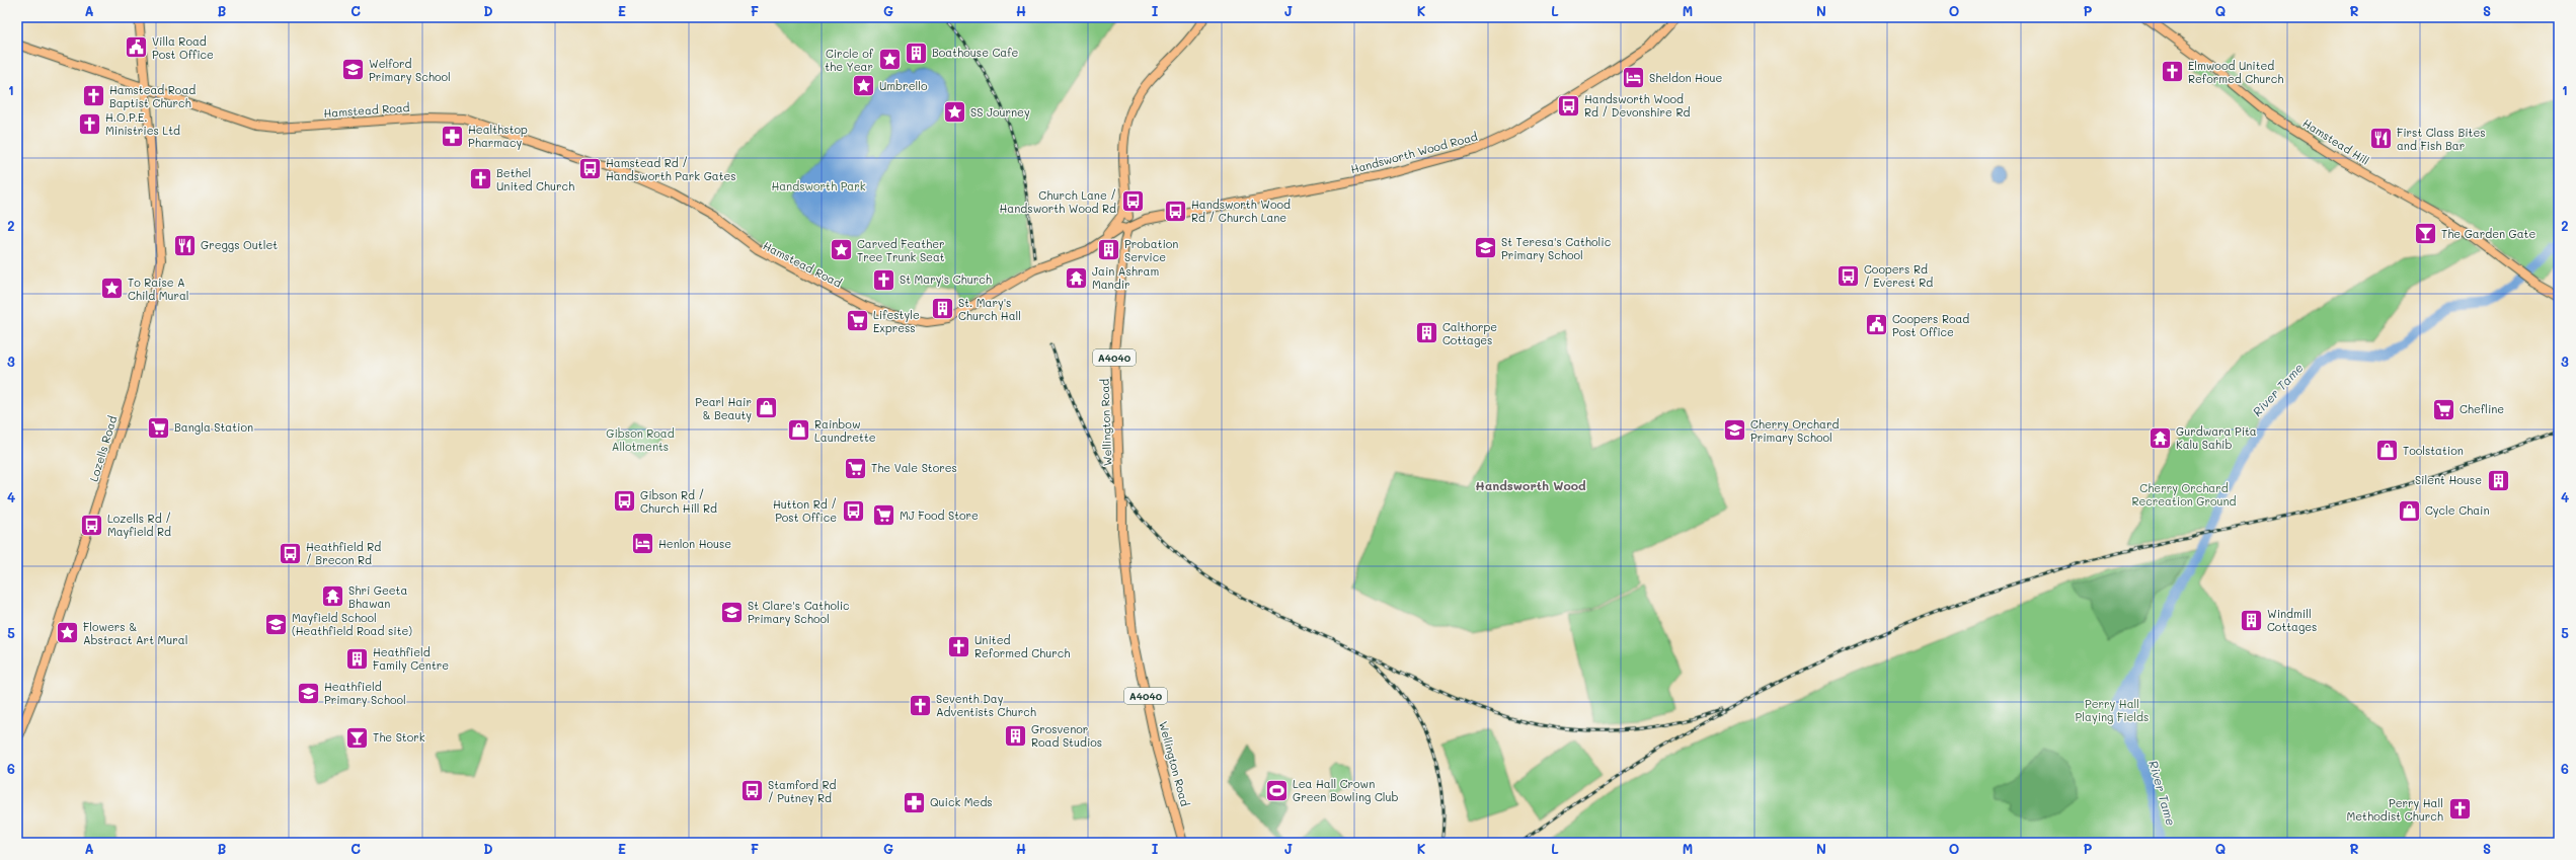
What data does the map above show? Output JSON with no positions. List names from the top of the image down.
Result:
{
  "streets": {
    "main road": [
      "Hamstead Road",
      "Hamstead Hill",
      "Handsworth Wood Road",
      "A4040",
      "Wellington Road",
      "Lozells Road"
    ]
  },
  "crossings": [
    ["Hamstead Road", "Handsworth Wood Road"],
    ["Hamstead Road", "A4040"],
    ["Hamstead Road", "Wellington Road"],
    ["Hamstead Road", "Lozells Road"],
    ["Handsworth Wood Road", "A4040"],
    ["Handsworth Wood Road", "Wellington Road"],
    ["A4040", "Wellington Road"]
  ],
  "districts": ["Handsworth Wood"],
  "water": ["River Tame"],
  "parks": [
    "Handsworth Park",
    "Gibson Road Allotments",
    "Cherry Orchard Recreation Ground",
    "Perry Hall Playing Fields"
  ],
  "places": {
    "public building": ["Villa Road Post Office", "Coopers Road Post Office"],
    "building": [
      "Boathouse Cafe",
      "Probation Service",
      "St. Mary's Church Hall",
      "Calthorpe Cottages",
      "Silent House",
      "Windmill Cottages",
      "Heathfield Family Centre",
      "Grosvenor Road Studios"
    ],
    "place": [
      "Circle of the Year",
      "Umbrello",
      "SS Journey",
      "Carved Feather Tree Trunk Seat",
      "To Raise A Child Mural",
      "Flowers & Abstract Art Mural"
    ],
    "school or university": [
      "Welford Primary School",
      "St Teresa's Catholic Primary School",
      "Cherry Orchard Primary School",
      "St Clare's Catholic Primary School",
      "Mayfield School (Heathfield Road site)",
      "Heathfield Primary School"
    ],
    "church": [
      "Elmwood United Reformed Church",
      "Hamstead Road Baptist Church",
      "H.O.P.E. Ministries Ltd",
      "Bethel United Church",
      "St Mary's Church",
      "United Reformed Church",
      "Seventh Day Adventists Church",
      "Perry Hall Methodist Church"
    ],
    "hotel": ["Sheldon Houe", "Henlon House"],
    "bus stop": [
      "Handsworth Wood Rd / Devonshire Rd",
      "Hamstead Rd / Handsworth Park Gates",
      "Church Lane / Handsworth Wood Rd",
      "Handsworth Wood Rd / Church Lane",
      "Coopers Rd / Everest Rd",
      "Gibson Rd / Church Hill Rd",
      "Hutton Rd / Post Office",
      "Lozells Rd / Mayfield Rd",
      "Heathfield Rd / Brecon Rd",
      "Stamford Rd / Putney Rd"
    ],
    "pharmacy": ["Healthstop Pharmacy", "Quick Meds"],
    "restaurant": ["First Class Bites and Fish Bar", "Greggs Outlet"],
    "bar": ["The Garden Gate", "The Stork"],
    "temple": ["Jain Ashram Mandir", "Gurdwara Pita Kalu Sahib", "Shri Geeta Bhawan"],
    "supermarket": [
      "Lifestyle Express",
      "Chefline",
      "Bangla Station",
      "The Vale Stores",
      "MJ Food Store"
    ],
    "shop": [
      "Pearl Hair & Beauty",
      "Rainbow Laundrette",
      "Toolstation",
      "Cycle Chain"
    ],
    "sports": ["Lea Hall Crown Green Bowling Club"]
  },
  "grid": {
    "columns": [
      "A",
      "B",
      "C",
      "D",
      "E",
      "F",
      "G",
      "H",
      "I",
      "J",
      "K",
      "L",
      "M",
      "N",
      "O",
      "P",
      "Q",
      "R",
      "S"
    ],
    "rows": [
      "1",
      "2",
      "3",
      "4",
      "5",
      "6"
    ]
  }
}
